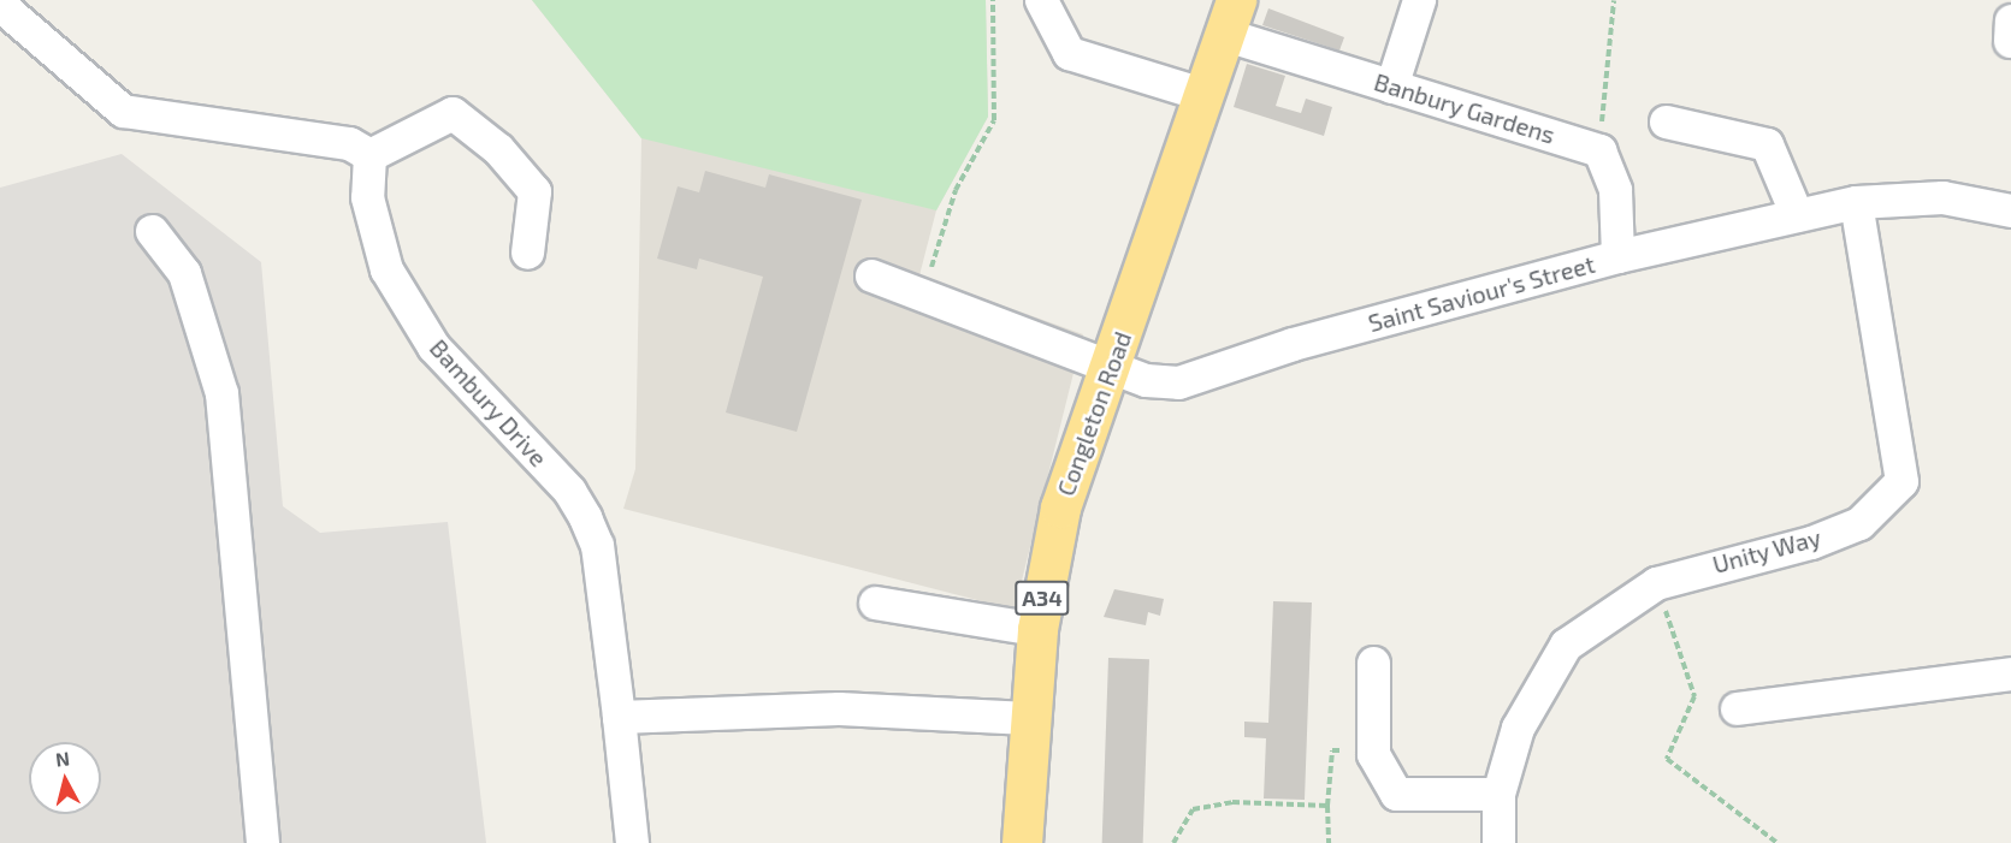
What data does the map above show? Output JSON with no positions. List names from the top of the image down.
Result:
{
  "streets": {
    "highway": ["Congleton Road", "A34"],
    "street": [
      "Banbury Gardens",
      "Saint Saviour's Street",
      "Bambury Drive",
      "Unity Way"
    ]
  },
  "crossings": [
    ["Banbury Gardens", "Congleton Road"],
    ["Saint Saviour's Street", "Congleton Road"],
    ["Saint Saviour's Street", "Unity Way"]
  ],
  "north": "top"
}
